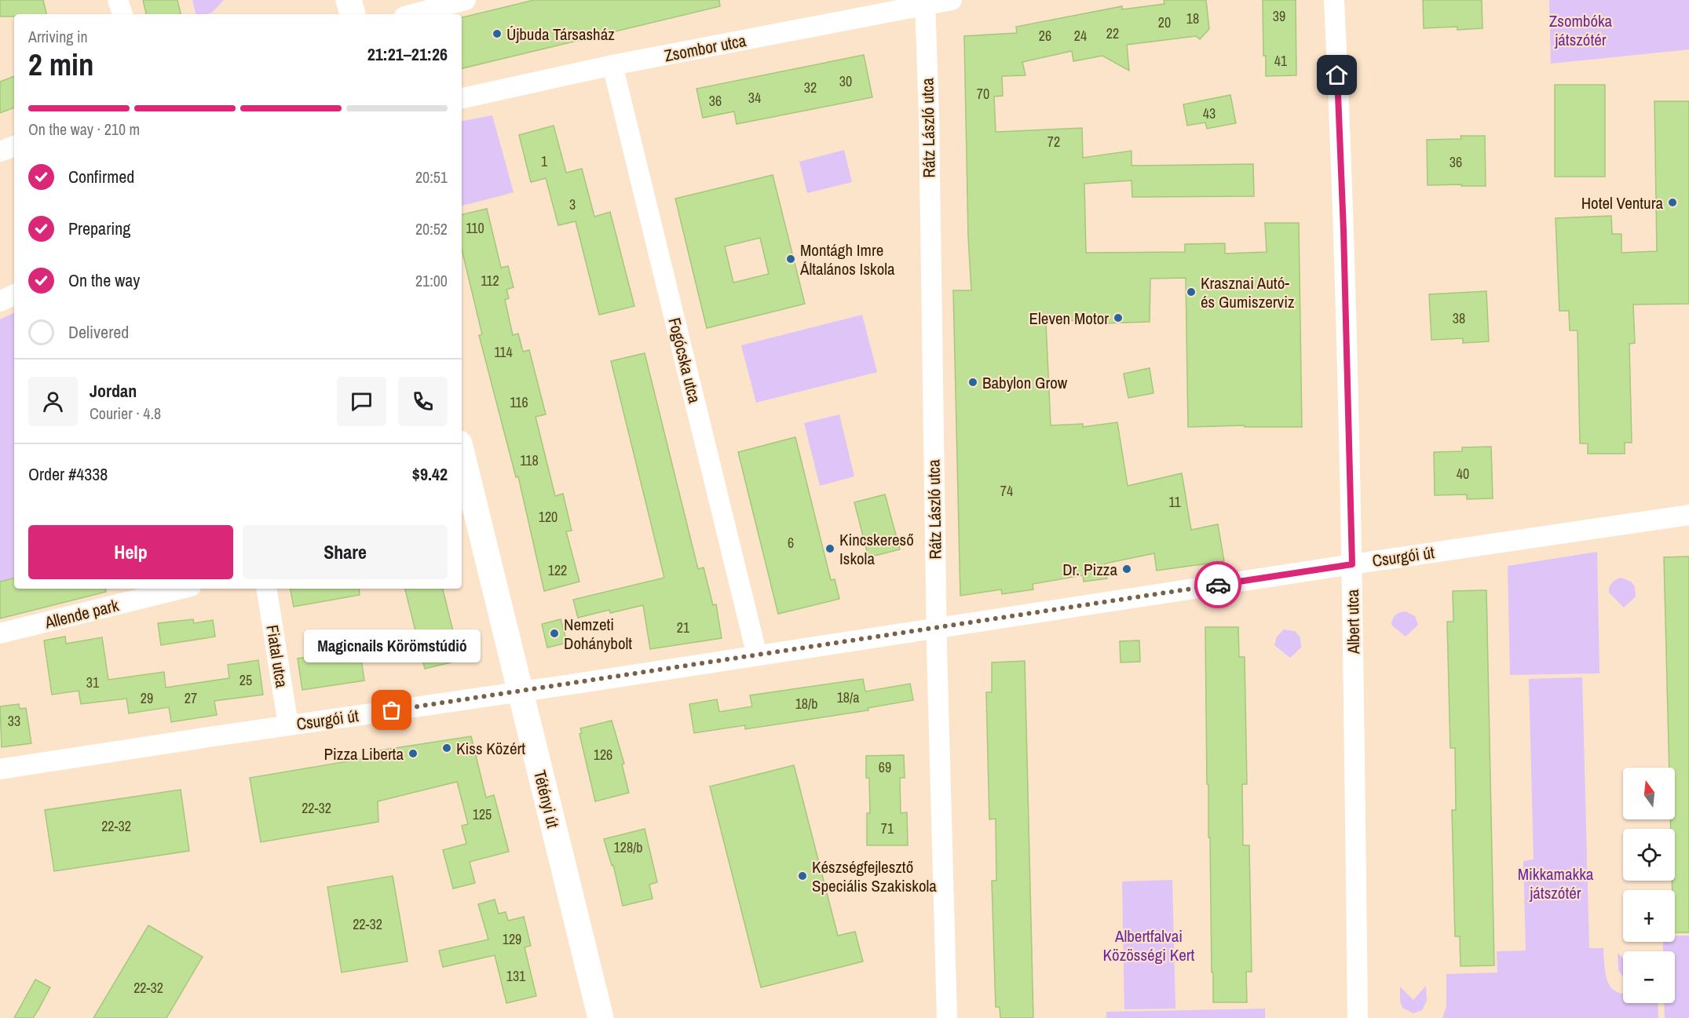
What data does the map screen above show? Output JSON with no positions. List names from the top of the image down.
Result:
{
  "streets": {
    "street": [
      "Zsombor utca",
      "Rátz László utca",
      "Fogócska utca",
      "Csurgói út",
      "Allende park",
      "Albert utca",
      "Fiatal utca",
      "Tétényi út"
    ]
  },
  "crossings": [
    ["Zsombor utca", "Rátz László utca"],
    ["Zsombor utca", "Fogócska utca"],
    ["Rátz László utca", "Csurgói út"],
    ["Fogócska utca", "Csurgói út"],
    ["Csurgói út", "Albert utca"],
    ["Csurgói út", "Fiatal utca"],
    ["Csurgói út", "Tétényi út"]
  ],
  "parks": ["Zsombóka játszótér", "Mikkamakka játszótér", "Albertfalvai Közösségi Kert"],
  "places": [
    "Újbuda Társasház",
    "Hotel Ventura",
    "Montágh Imre Általános Iskola",
    "Krasznai Autó- és Gumiszerviz",
    "Eleven Motor",
    "Babylon Grow",
    "Kincskereső Iskola",
    "Dr. Pizza",
    "Nemzeti Dohánybolt",
    "Magicnails Körömstúdió",
    "Kiss Közért",
    "Pizza Liberta",
    "Készségfejlesztő Speciális Szakiskola"
  ],
  "house_numbers": [
    "39",
    "18",
    "20",
    "22",
    "26",
    "24",
    "41",
    "30",
    "32",
    "70",
    "34",
    "36",
    "43",
    "72",
    "1",
    "36",
    "3",
    "110",
    "112",
    "38",
    "114",
    "116",
    "118",
    "40",
    "74",
    "11",
    "120",
    "6",
    "122",
    "21",
    "25",
    "31",
    "18/a",
    "29",
    "27",
    "18/b",
    "33",
    "126",
    "69",
    "22-32",
    "125",
    "22-32",
    "71",
    "128/b",
    "22-32",
    "129",
    "131",
    "22-32"
  ],
  "north": "top",
  "page": {
    "heading": ["2 min", "Arriving in", "21:21–21:26"],
    "panel": [
      "Jordan",
      "Courier · 4.8",
      "Order #4338",
      "$9.42"
    ],
    "bar": "On the way · 210 m",
    "list": [
      ["Confirmed", "20:51"],
      ["Preparing", "20:52"],
      ["On the way", "21:00"],
      "Delivered"
    ],
    "buttons": ["Help", "Share"],
    "bubble": "Magicnails Körömstúdió",
    "map_buttons": ["+", "−"]
  }
}
